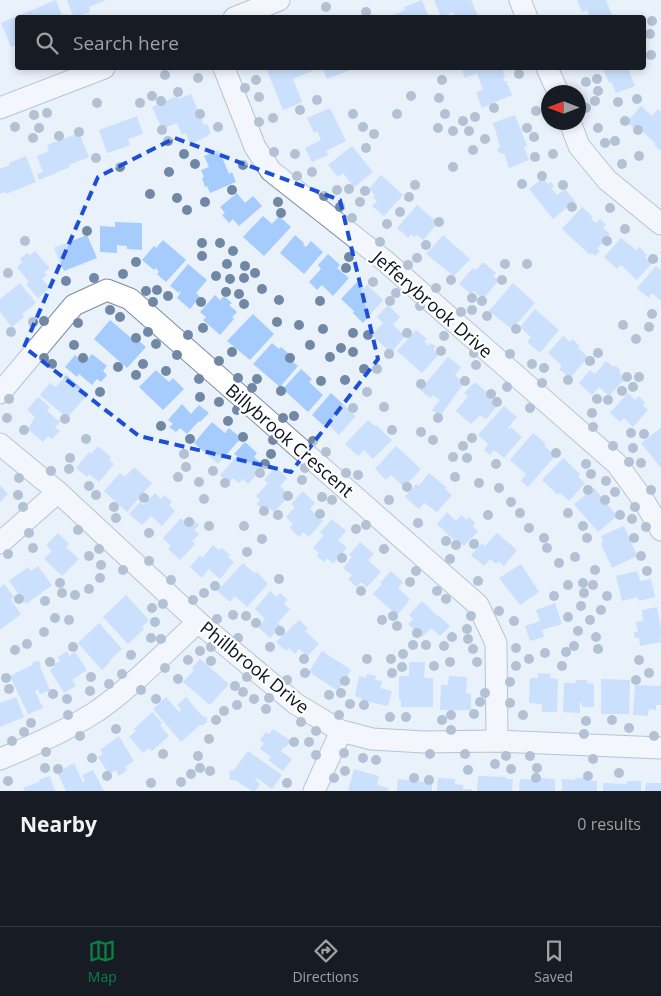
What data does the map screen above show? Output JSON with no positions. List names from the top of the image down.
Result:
{
  "streets": {
    "street": ["Jefferybrook Drive", "Billybrook Crescent", "Phillbrook Drive"]
  },
  "crossings": [
    ["Billybrook Crescent", "Phillbrook Drive"]
  ],
  "north": "left",
  "page": {
    "search": "Search here",
    "heading": ["Nearby", "0 results"],
    "nav": ["Map", "Directions", "Saved"]
  }
}
